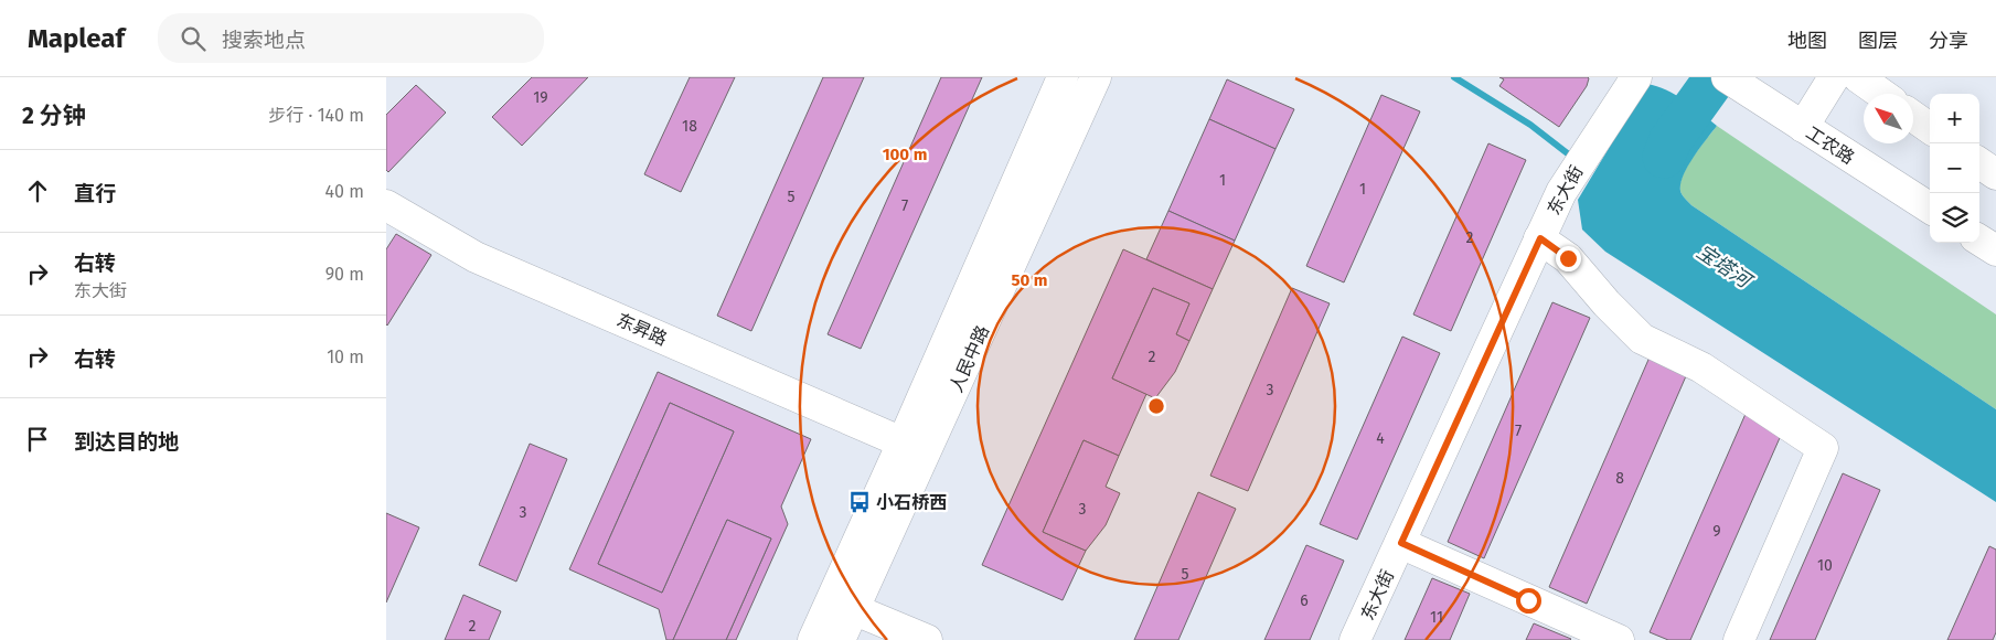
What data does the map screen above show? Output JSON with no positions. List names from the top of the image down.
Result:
{
  "streets": {
    "main road": [
      "工农路",
      "东大街",
      "东昇路",
      "人民中路"
    ]
  },
  "crossings": [
    ["东昇路", "人民中路"]
  ],
  "water": ["宝塔河"],
  "places": {
    "bus stop": ["小石桥西"]
  },
  "house_numbers": [
    "19",
    "18",
    "1",
    "1",
    "5",
    "7",
    "2",
    "2",
    "3",
    "7",
    "4",
    "8",
    "3",
    "3",
    "9",
    "10",
    "5",
    "6",
    "11",
    "2"
  ],
  "north": "top left",
  "page": {
    "header": "Mapleaf",
    "search": "搜索地点",
    "nav": ["地图", "图层", "分享"],
    "heading": ["2 分钟", "步行 · 140 m"],
    "map_buttons": ["+", "−"],
    "list": [
      ["直行", "40 m"],
      ["右转", "东大街", "90 m"],
      ["右转", "10 m"],
      "到达目的地"
    ]
  },
  "rings": ["100 m", "50 m"]
}
